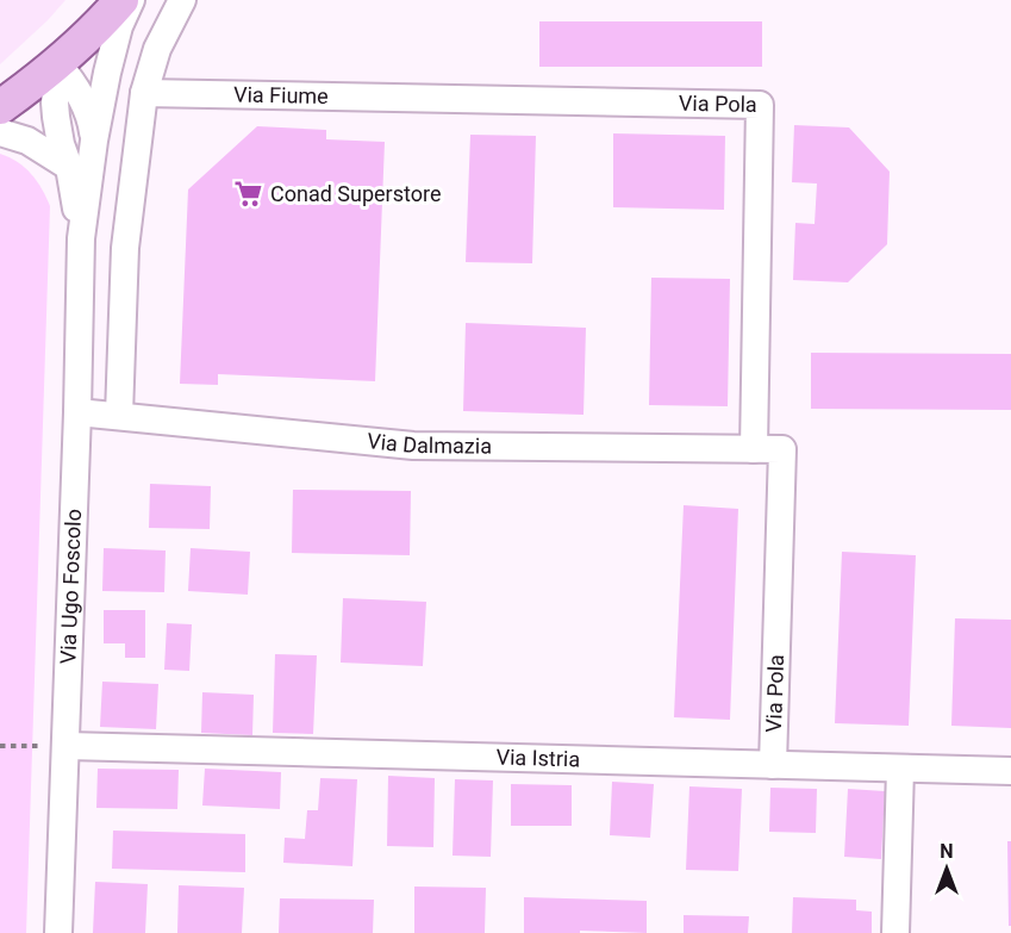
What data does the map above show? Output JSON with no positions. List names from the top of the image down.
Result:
{
  "streets": {
    "street": [
      "Via Fiume",
      "Via Pola",
      "Via Dalmazia",
      "Via Ugo Foscolo",
      "Via Istria"
    ]
  },
  "crossings": [
    ["Via Fiume", "Via Pola"],
    ["Via Pola", "Via Dalmazia"],
    ["Via Pola", "Via Istria"],
    ["Via Dalmazia", "Via Ugo Foscolo"],
    ["Via Ugo Foscolo", "Via Istria"]
  ],
  "places": {
    "supermarket": ["Conad Superstore"]
  },
  "north": "top"
}
